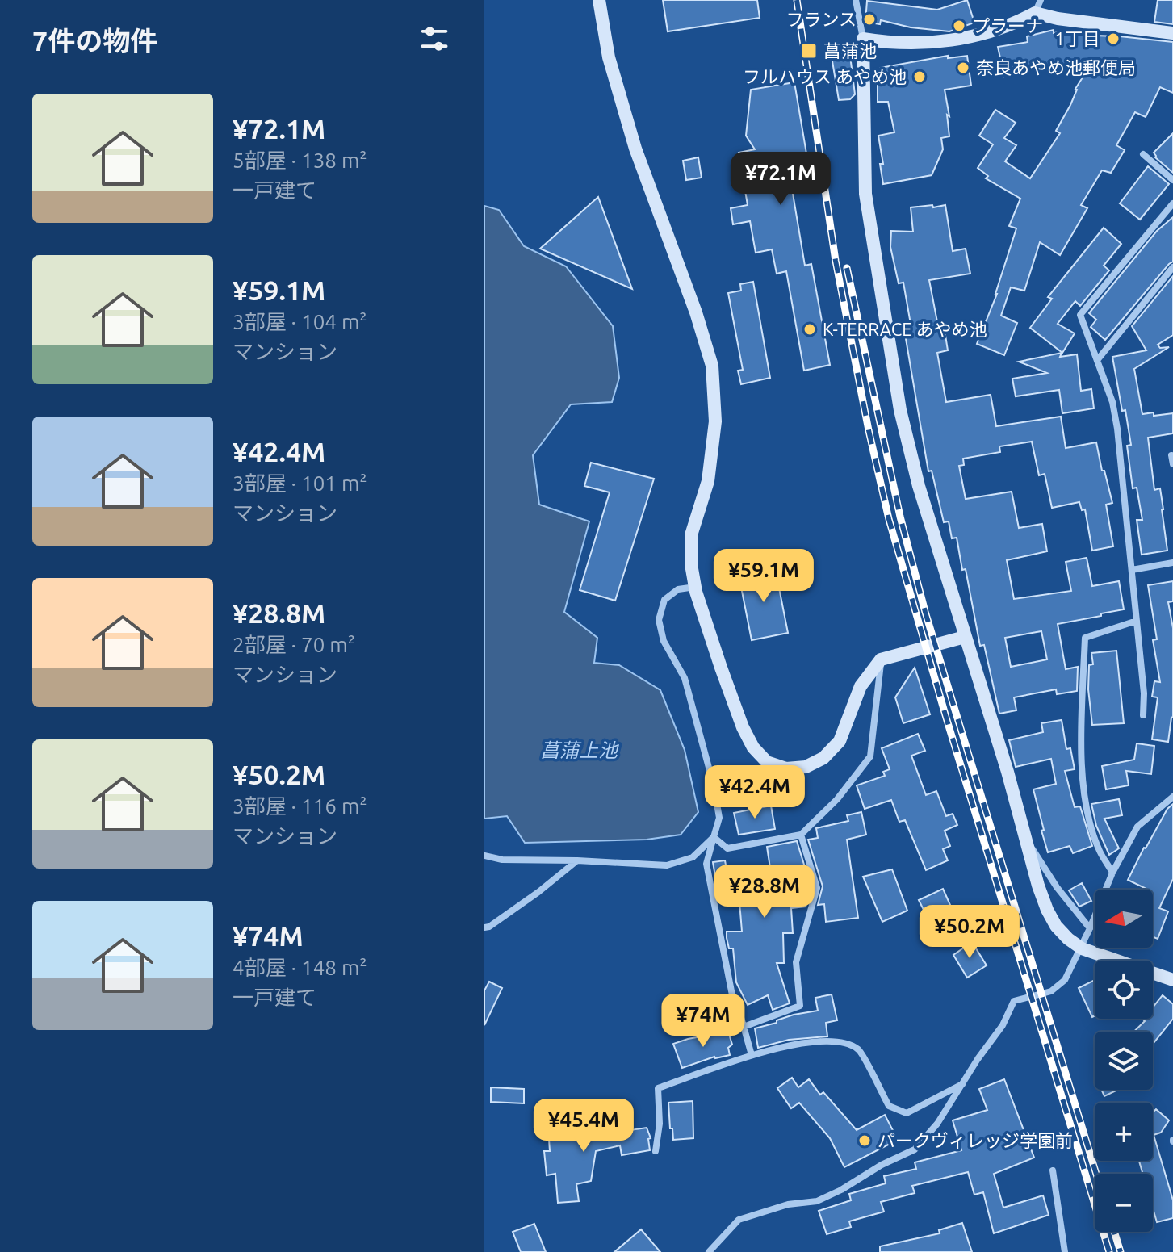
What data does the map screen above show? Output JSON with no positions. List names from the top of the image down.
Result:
{
  "water": ["菖蒲上池"],
  "places": {
    "other": [
      "フランス",
      "プラーナ",
      "1丁目",
      "奈良あやめ池郵便局",
      "フルハウス あやめ池",
      "K-TERRACE あやめ池",
      "パークヴィレッジ学園前"
    ],
    "transit": ["菖蒲池"]
  },
  "north": "left",
  "page": {
    "heading": "7件の物件",
    "list": [
      {
        "name": "¥72.1M",
        "note": "5部屋 · 138 m² · 一戸建て"
      },
      {
        "name": "¥59.1M",
        "note": "3部屋 · 104 m² · マンション"
      },
      {
        "name": "¥42.4M",
        "note": "3部屋 · 101 m² · マンション"
      },
      {
        "name": "¥28.8M",
        "note": "2部屋 · 70 m² · マンション"
      },
      {
        "name": "¥50.2M",
        "note": "3部屋 · 116 m² · マンション"
      },
      {
        "name": "¥74M",
        "note": "4部屋 · 148 m² · 一戸建て"
      }
    ],
    "price": [
      "¥72.1M",
      "¥59.1M",
      "¥42.4M",
      "¥28.8M",
      "¥50.2M",
      "¥74M",
      "¥45.4M"
    ],
    "map_buttons": ["+", "−"]
  }
}
